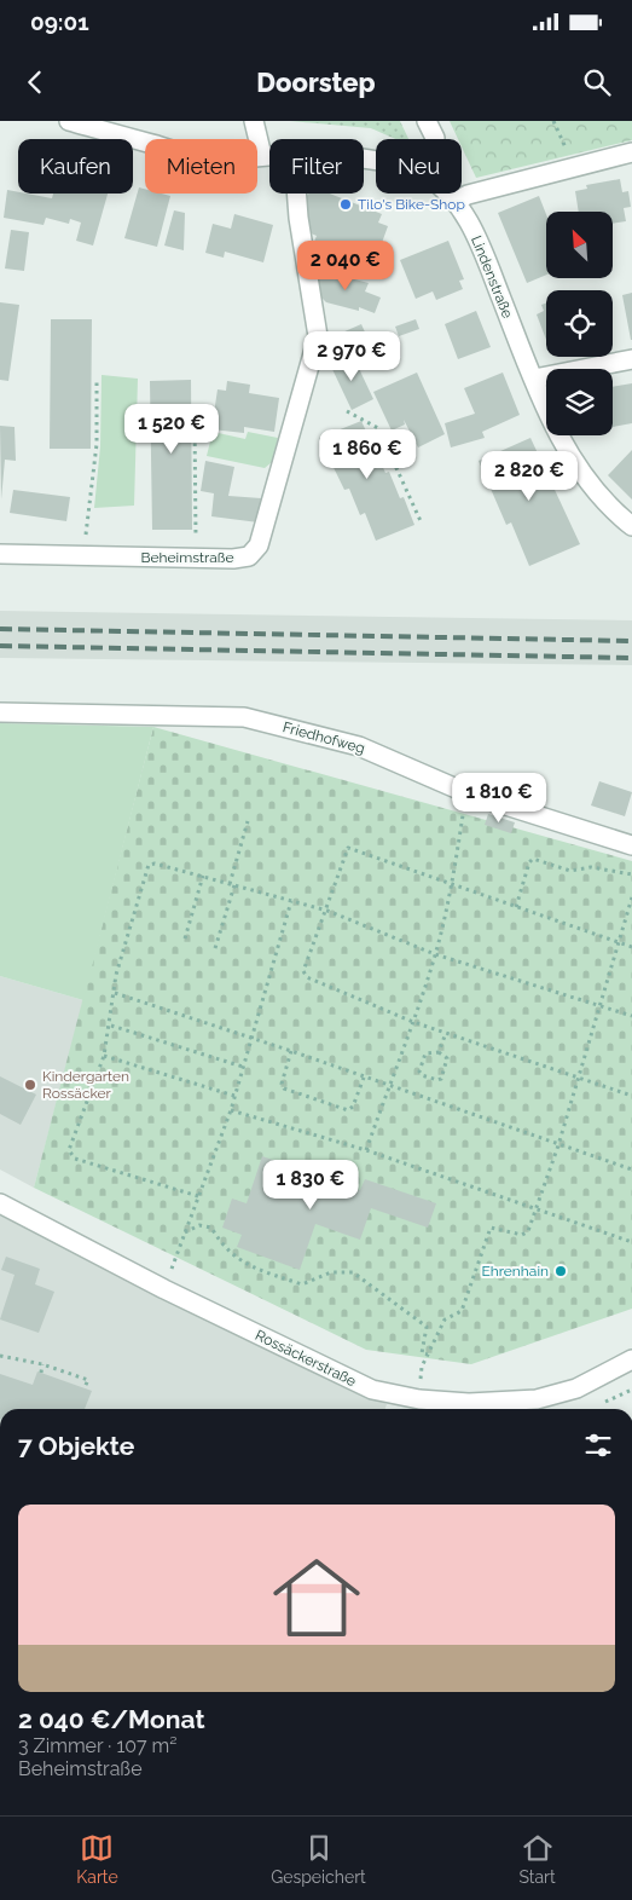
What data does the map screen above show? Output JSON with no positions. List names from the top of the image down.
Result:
{
  "streets": {
    "street": [
      "Lindenstraße",
      "Beheimstraße",
      "Friedhofweg",
      "Rossäckerstraße"
    ]
  },
  "places": ["Tilo's Bike-Shop", "Kindergarten Rossäcker", "Ehrenhain"],
  "north": "top left",
  "page": {
    "status": "09:01",
    "header": "Doorstep",
    "chip": [
      "Kaufen",
      "Mieten",
      "Filter",
      "Neu"
    ],
    "price": [
      "2 040 €",
      "2 970 €",
      "1 520 €",
      "1 860 €",
      "2 820 €",
      "1 810 €",
      "1 830 €"
    ],
    "heading": "7 Objekte",
    "list": [
      {
        "name": "2 040 €/Monat",
        "note": "3 Zimmer · 107 m² · Beheimstraße"
      }
    ],
    "tabs": ["Karte", "Gespeichert", "Start"]
  }
}
